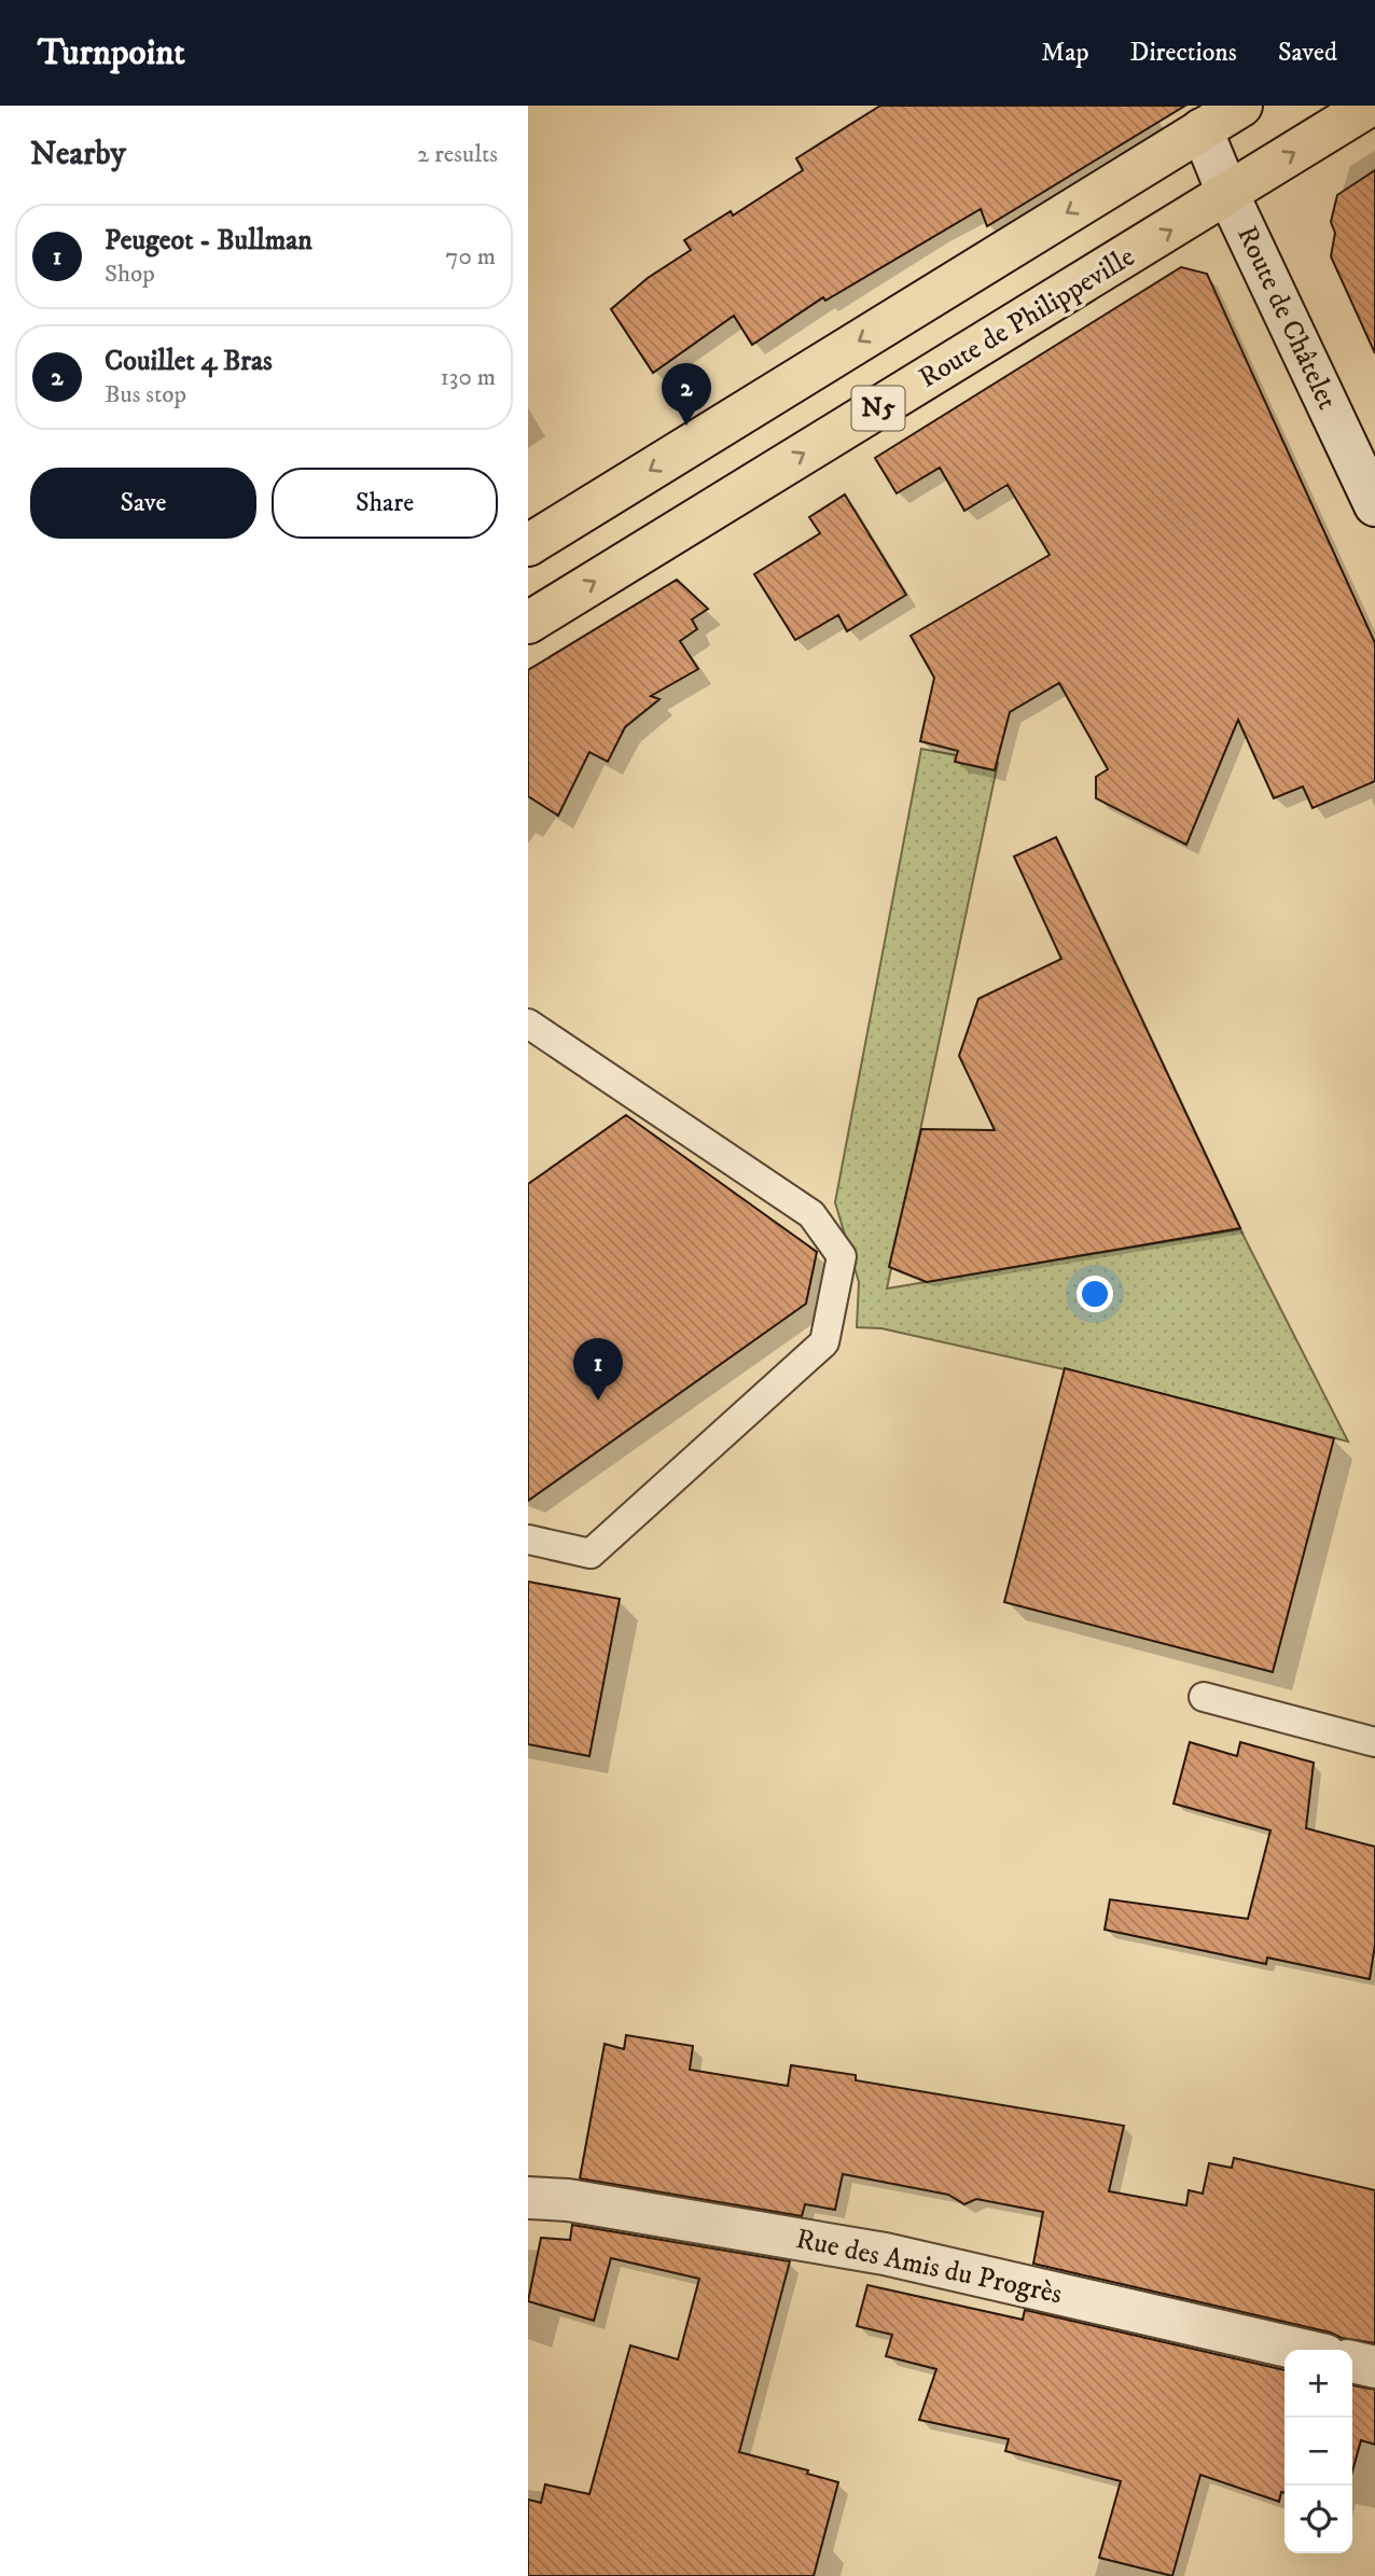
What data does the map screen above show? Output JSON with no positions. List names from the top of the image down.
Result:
{
  "streets": {
    "main road": ["Route de Philippeville", "N5"],
    "street": ["Route de Châtelet", "Rue des Amis du Progrès"]
  },
  "crossings": [
    ["Route de Philippeville", "Route de Châtelet"],
    ["Route de Châtelet", "N5"]
  ],
  "page": {
    "header": "Turnpoint",
    "nav": ["Map", "Directions", "Saved"],
    "heading": ["Nearby", "2 results"],
    "list": [
      {
        "mark": "1",
        "name": "Peugeot - Bullman",
        "note": "Shop",
        "value": "70 m"
      },
      {
        "mark": "2",
        "name": "Couillet 4 Bras",
        "note": "Bus stop",
        "value": "130 m"
      }
    ],
    "pins": ["2", "1"],
    "buttons": ["Save", "Share"],
    "map_buttons": ["+", "−"]
  }
}
